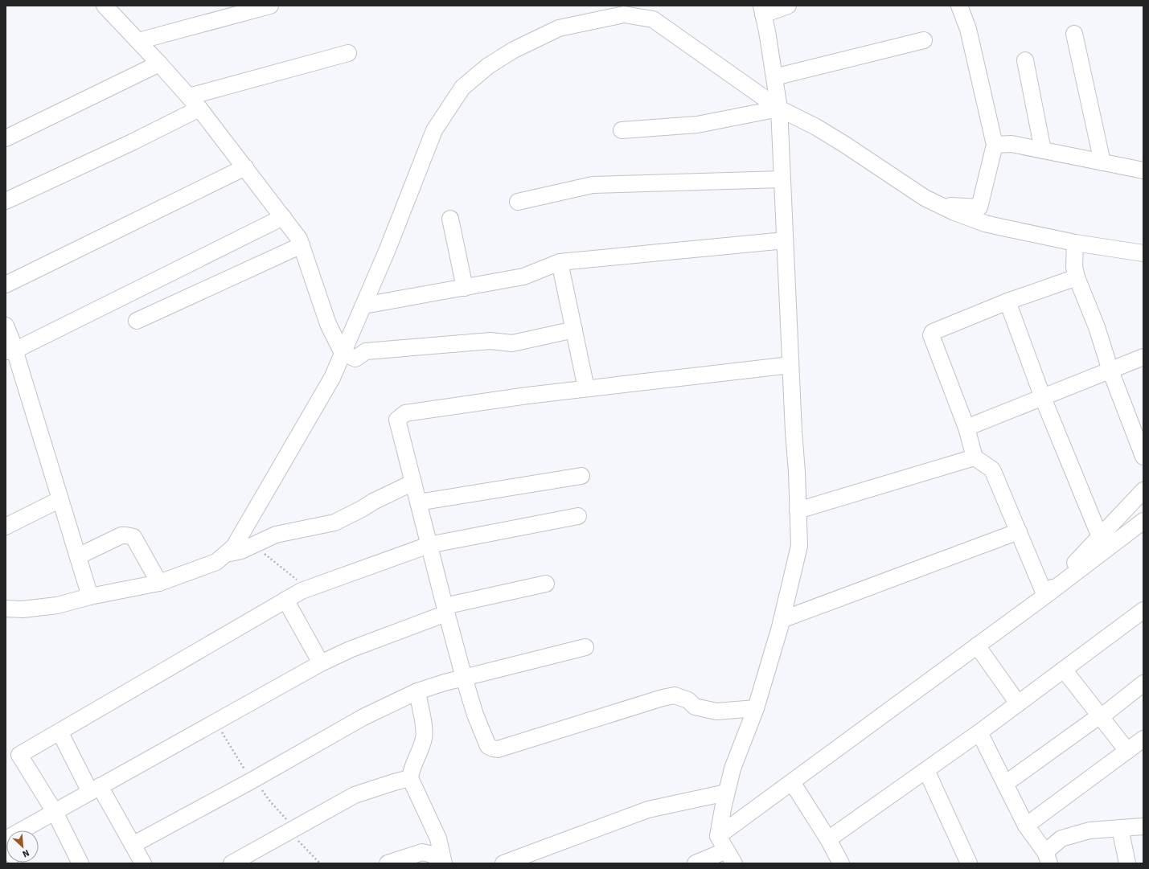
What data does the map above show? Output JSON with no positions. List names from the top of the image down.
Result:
{
  "north": "bottom right"
}
